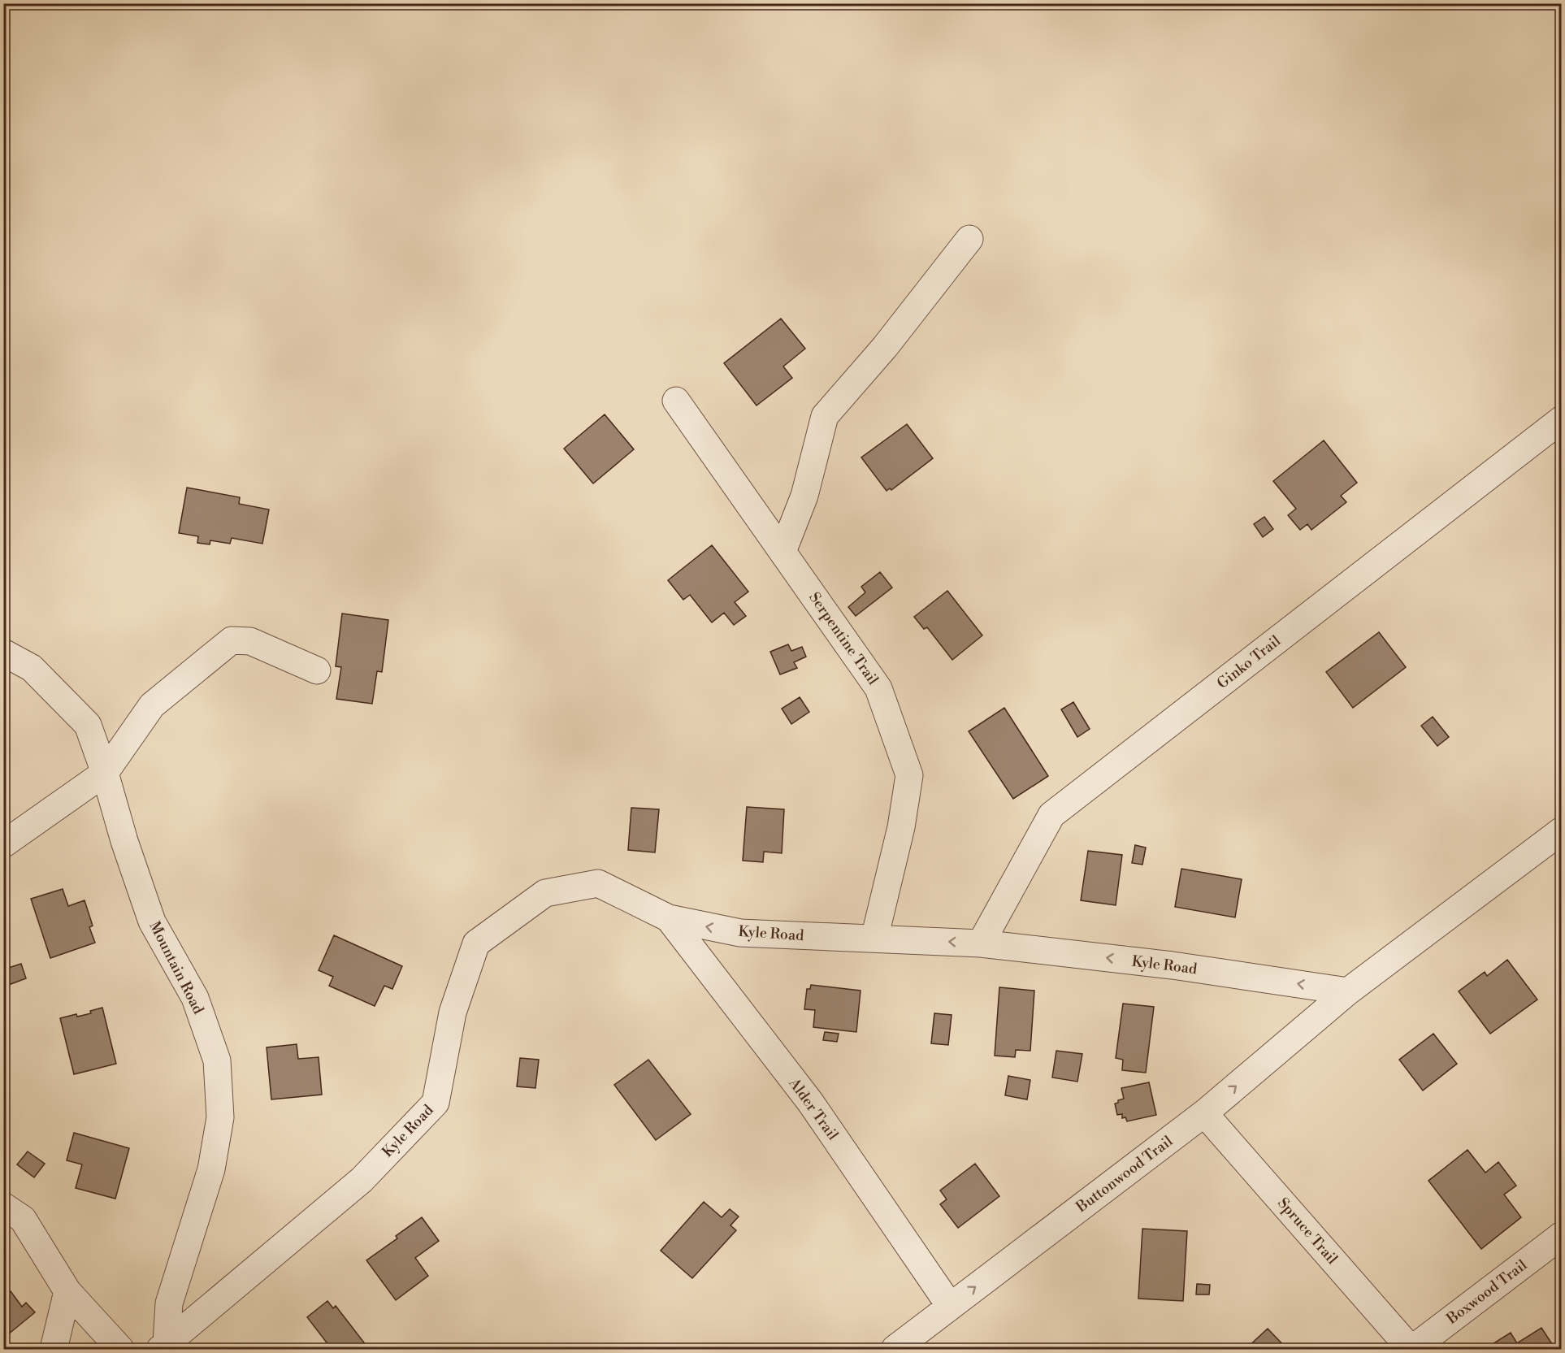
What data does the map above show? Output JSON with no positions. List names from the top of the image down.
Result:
{
  "streets": {
    "street": [
      "Serpentine Trail",
      "Ginko Trail",
      "Kyle Road",
      "Mountain Road",
      "Alder Trail",
      "Buttonwood Trail",
      "Spruce Trail",
      "Boxwood Trail"
    ]
  },
  "crossings": [
    ["Serpentine Trail", "Kyle Road"],
    ["Ginko Trail", "Kyle Road"],
    ["Kyle Road", "Mountain Road"],
    ["Kyle Road", "Alder Trail"],
    ["Kyle Road", "Buttonwood Trail"],
    ["Alder Trail", "Buttonwood Trail"],
    ["Buttonwood Trail", "Spruce Trail"],
    ["Spruce Trail", "Boxwood Trail"]
  ],
  "one_way": ["Kyle Road", "Buttonwood Trail"]
}
